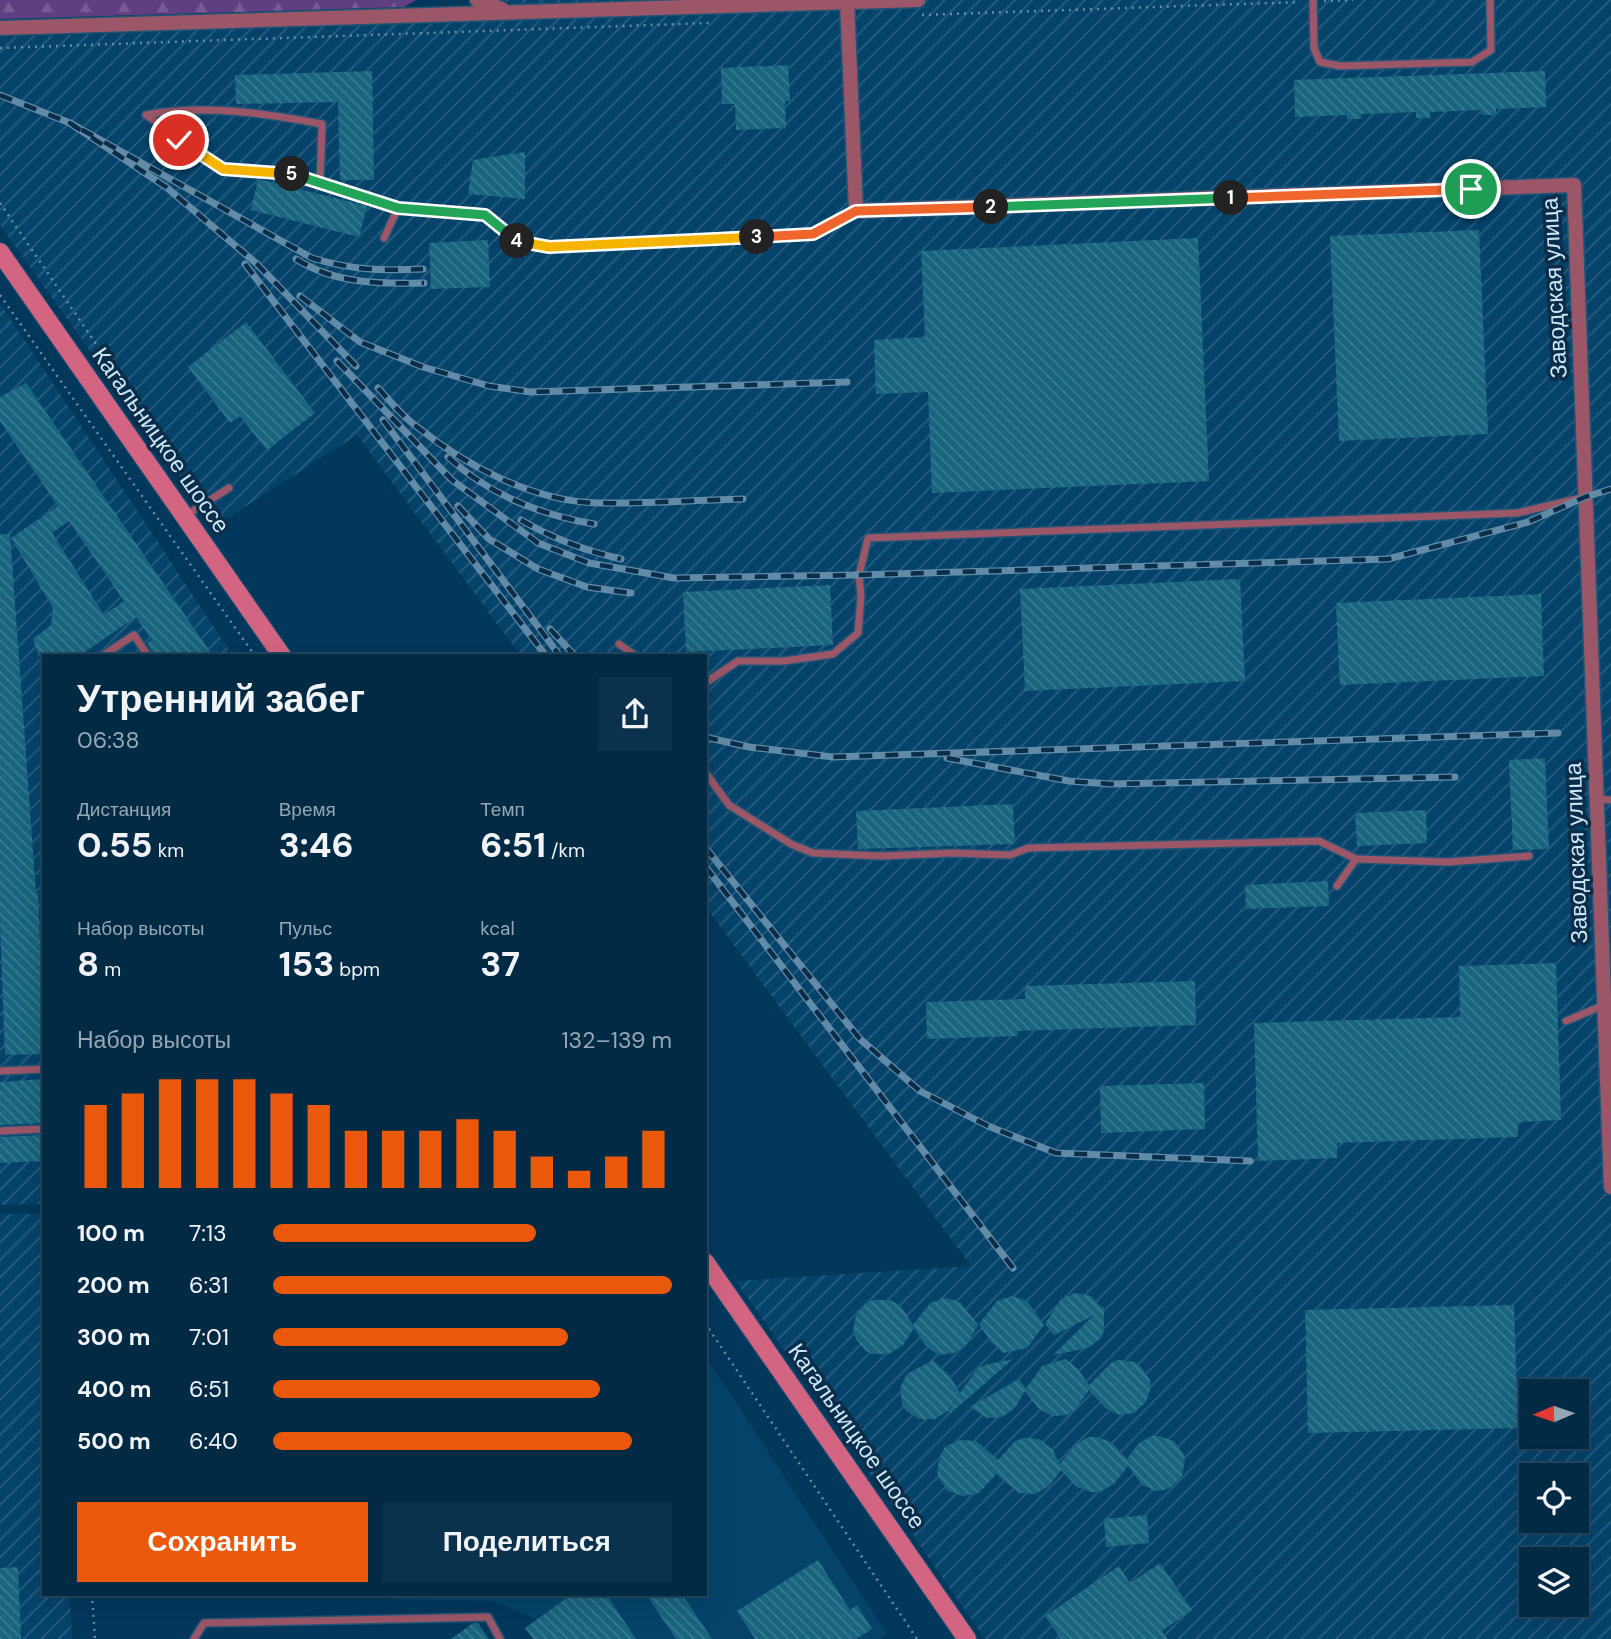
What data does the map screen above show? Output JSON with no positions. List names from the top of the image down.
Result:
{
  "streets": {
    "main road": ["Кагальницкое шоссе"],
    "street": ["Заводская улица"]
  },
  "north": "left",
  "page": {
    "pins": [
      "5",
      "1",
      "2",
      "3",
      "4"
    ],
    "heading": ["Утренний забег", "06:38"],
    "stats": [
      ["Дистанция", "0.55 km"],
      ["Время", "3:46"],
      ["Темп", "6:51 /km"],
      ["Набор высоты", "8 m"],
      ["Пульс", "153 bpm"],
      ["kcal", "37"]
    ],
    "chart": ["Набор высоты", "132–139 m"],
    "list": [
      {
        "name": "100 m",
        "note": "7:13"
      },
      {
        "name": "200 m",
        "note": "6:31"
      },
      {
        "name": "300 m",
        "note": "7:01"
      },
      {
        "name": "400 m",
        "note": "6:51"
      },
      {
        "name": "500 m",
        "note": "6:40"
      }
    ],
    "buttons": ["Сохранить", "Поделиться"]
  }
}
